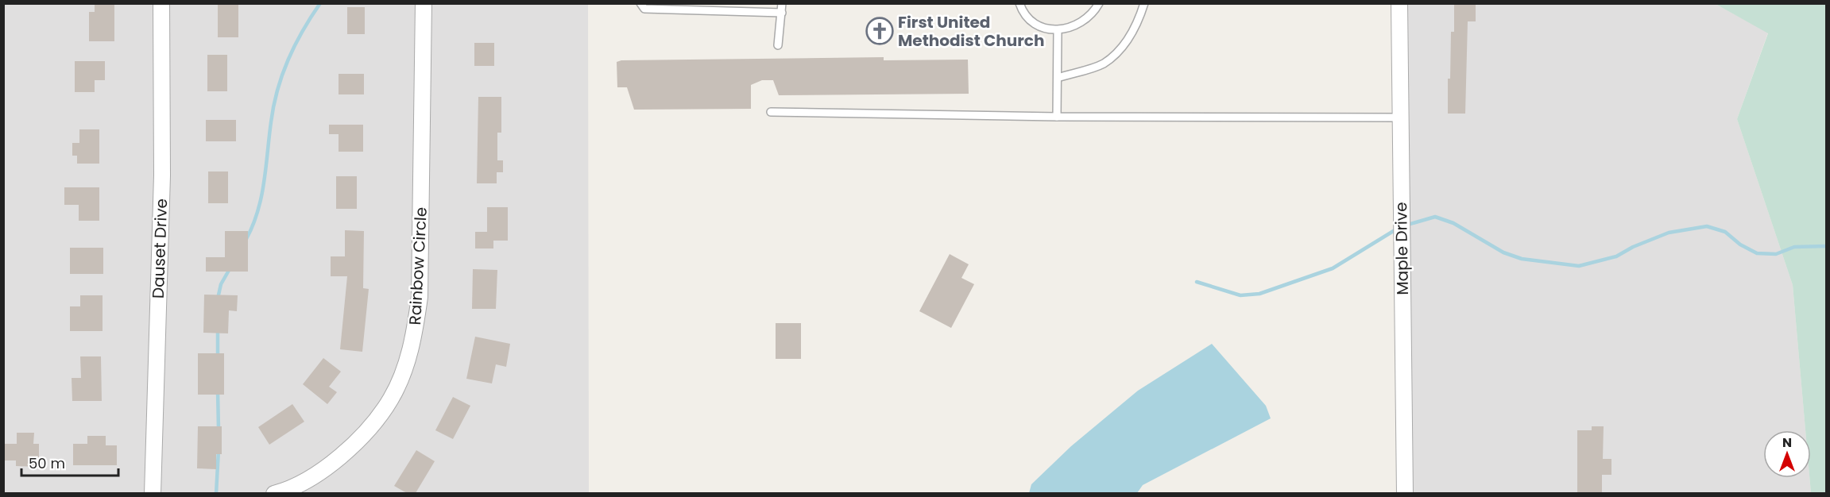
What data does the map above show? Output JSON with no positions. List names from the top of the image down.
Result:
{
  "streets": {
    "street": ["Dauset Drive", "Maple Drive", "Rainbow Circle"]
  },
  "places": {
    "church": ["First United Methodist Church"]
  },
  "scale_bar": "50 m",
  "north": "top"
}
